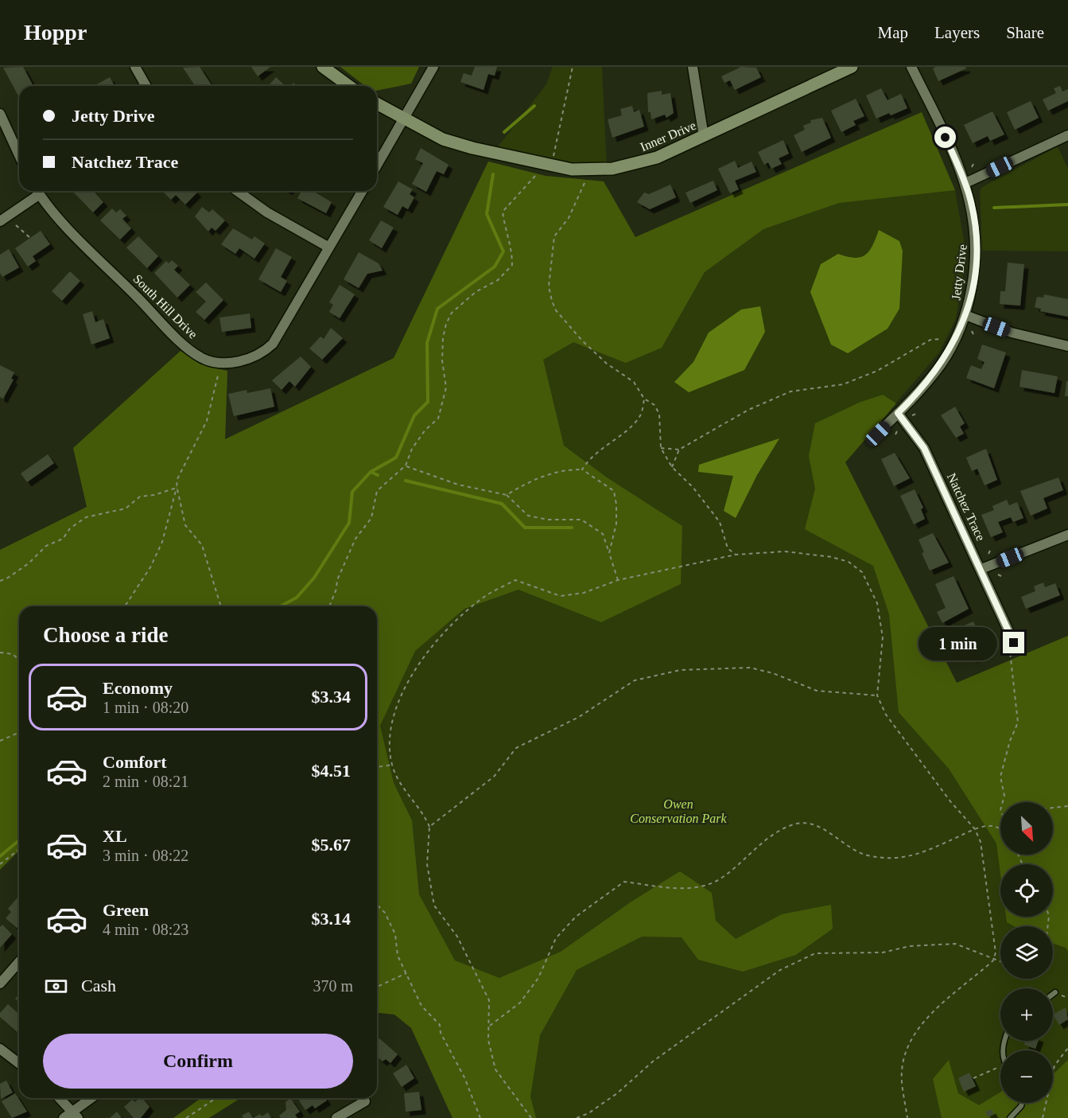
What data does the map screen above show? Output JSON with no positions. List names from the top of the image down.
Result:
{
  "streets": {
    "street": [
      "Inner Drive",
      "Jetty Drive",
      "South Hill Drive",
      "Natchez Trace"
    ]
  },
  "crossings": [
    ["Jetty Drive", "Natchez Trace"]
  ],
  "parks": ["Owen Conservation Park"],
  "north": "bottom right",
  "page": {
    "header": "Hoppr",
    "nav": ["Map", "Layers", "Share"],
    "banner": ["Jetty Drive", "Natchez Trace"],
    "heading": "Choose a ride",
    "bubble": "1 min",
    "list": [
      {
        "name": "Economy",
        "note": "1 min · 08:20",
        "value": "$3.34"
      },
      {
        "name": "Comfort",
        "note": "2 min · 08:21",
        "value": "$4.51"
      },
      {
        "name": "XL",
        "note": "3 min · 08:22",
        "value": "$5.67"
      },
      {
        "name": "Green",
        "note": "4 min · 08:23",
        "value": "$3.14"
      }
    ],
    "map_buttons": ["+", "−"],
    "pay": ["Cash", "370 m"],
    "buttons": "Confirm"
  }
}
